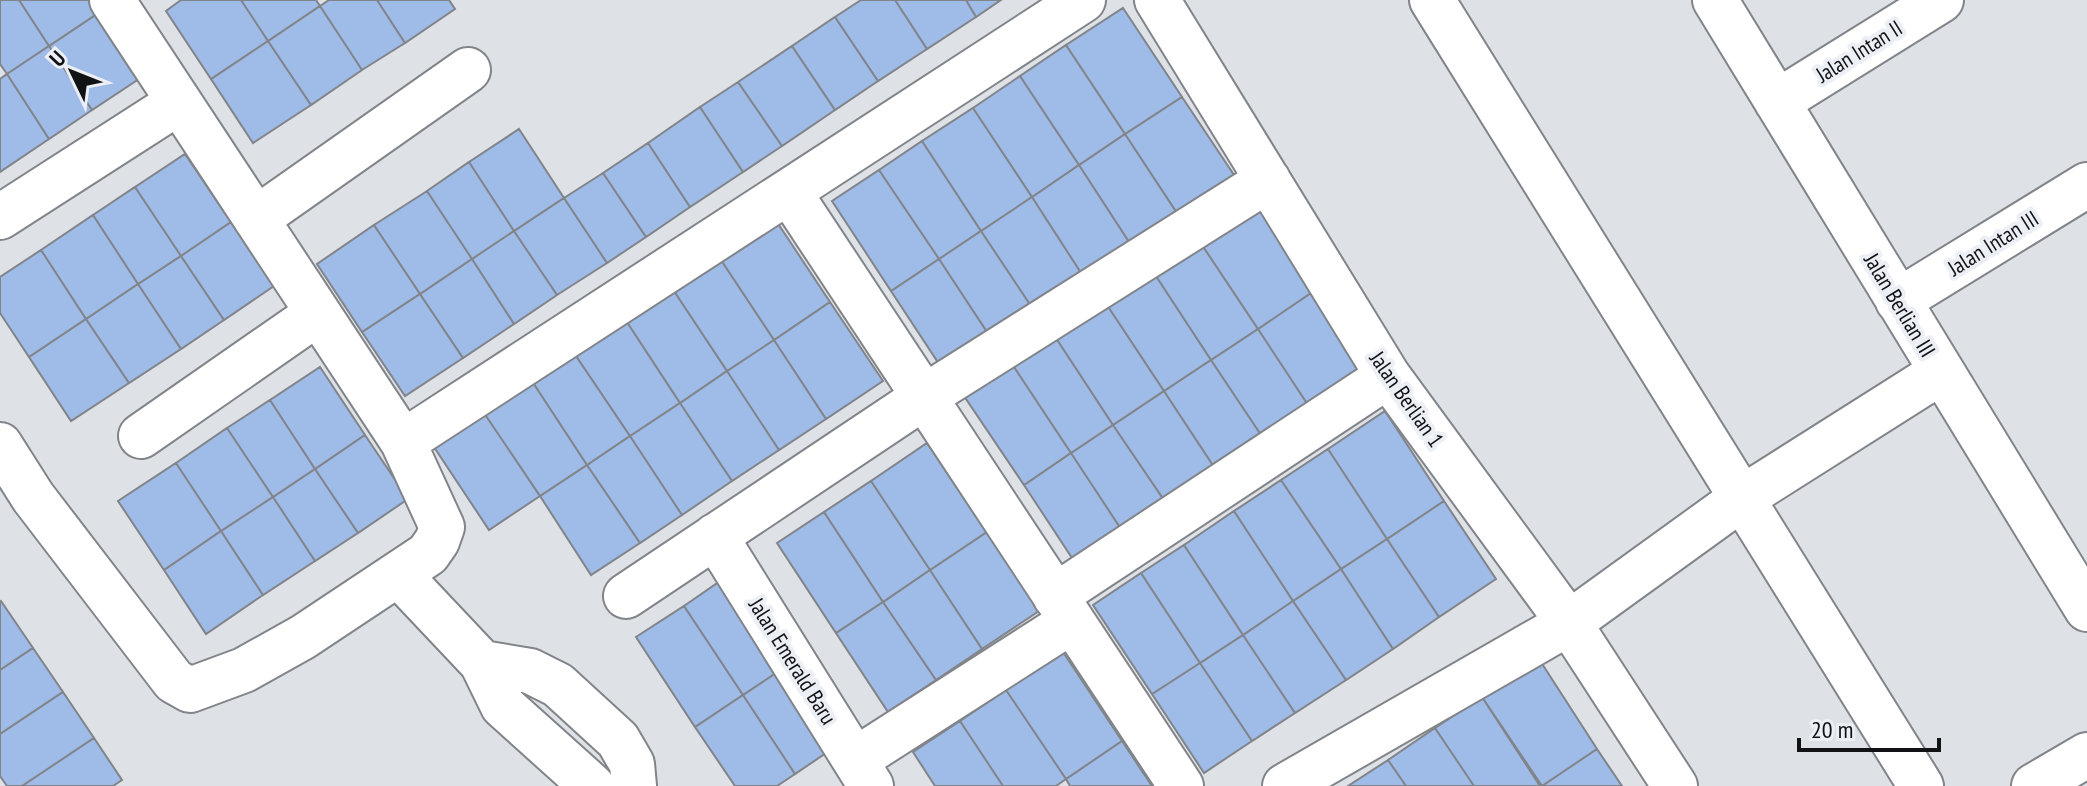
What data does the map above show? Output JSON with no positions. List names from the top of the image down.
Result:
{
  "streets": {
    "street": [
      "Jalan Intan II",
      "Jalan Intan III",
      "Jalan Berlian III",
      "Jalan Berlian 1",
      "Jalan Emerald Baru"
    ]
  },
  "crossings": [
    ["Jalan Intan II", "Jalan Berlian III"],
    ["Jalan Intan III", "Jalan Berlian III"]
  ],
  "scale_bar": "20 m",
  "north": "top left"
}
